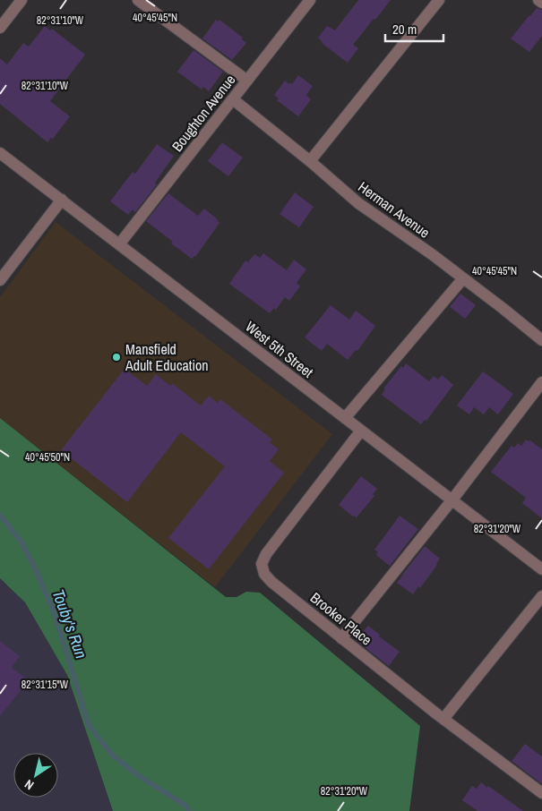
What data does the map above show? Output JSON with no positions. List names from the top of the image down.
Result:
{
  "streets": {
    "street": [
      "Boughton Avenue",
      "Herman Avenue",
      "West 5th Street",
      "Brooker Place"
    ]
  },
  "crossings": [
    ["Boughton Avenue", "Herman Avenue"],
    ["Boughton Avenue", "West 5th Street"],
    ["West 5th Street", "Brooker Place"]
  ],
  "water": ["Touby's Run"],
  "places": ["Mansfield Adult Education"],
  "scale_bar": "20 m",
  "north": "bottom left",
  "coordinates": [
    "40°45'45\"N",
    "82°31'10\"W",
    "40°45'50\"N",
    "82°31'20\"W",
    "82°31'15\"W"
  ]
}
